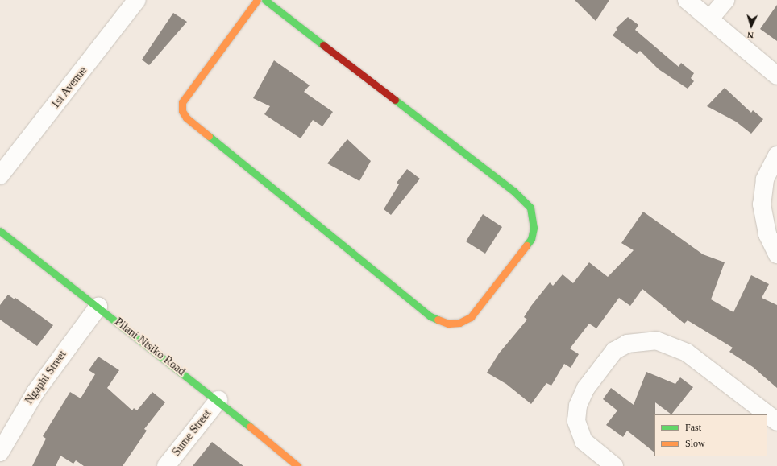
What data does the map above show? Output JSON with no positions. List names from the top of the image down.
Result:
{
  "streets": {
    "street": [
      "1st Avenue",
      "Pilani Ntsiko Road",
      "Ngaphi Street",
      "Sume Street"
    ]
  },
  "crossings": [
    ["Pilani Ntsiko Road", "Ngaphi Street"],
    ["Pilani Ntsiko Road", "Sume Street"]
  ],
  "legend": ["Fast", "Slow"],
  "north": "bottom"
}
